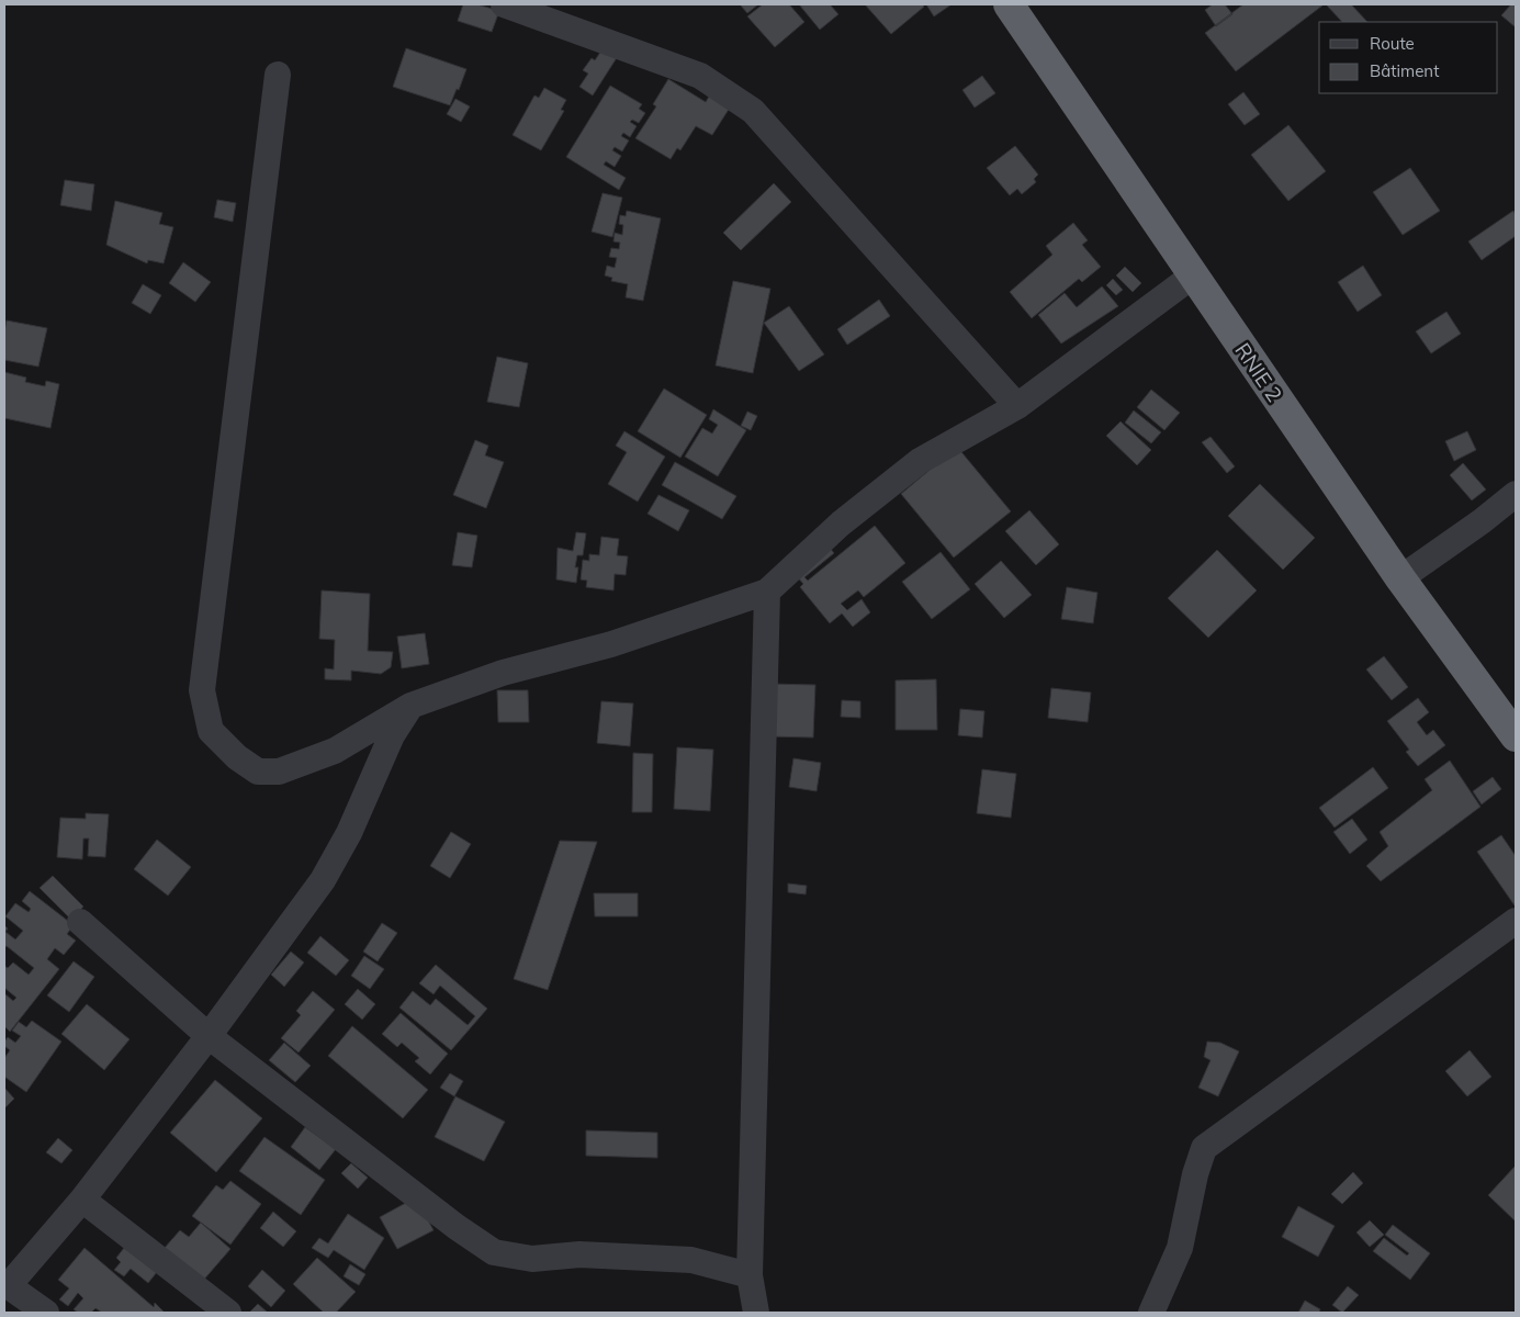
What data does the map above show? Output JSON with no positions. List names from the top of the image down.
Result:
{
  "streets": {
    "highway": ["RNIE 2"]
  },
  "legend": ["Route", "Bâtiment"]
}
